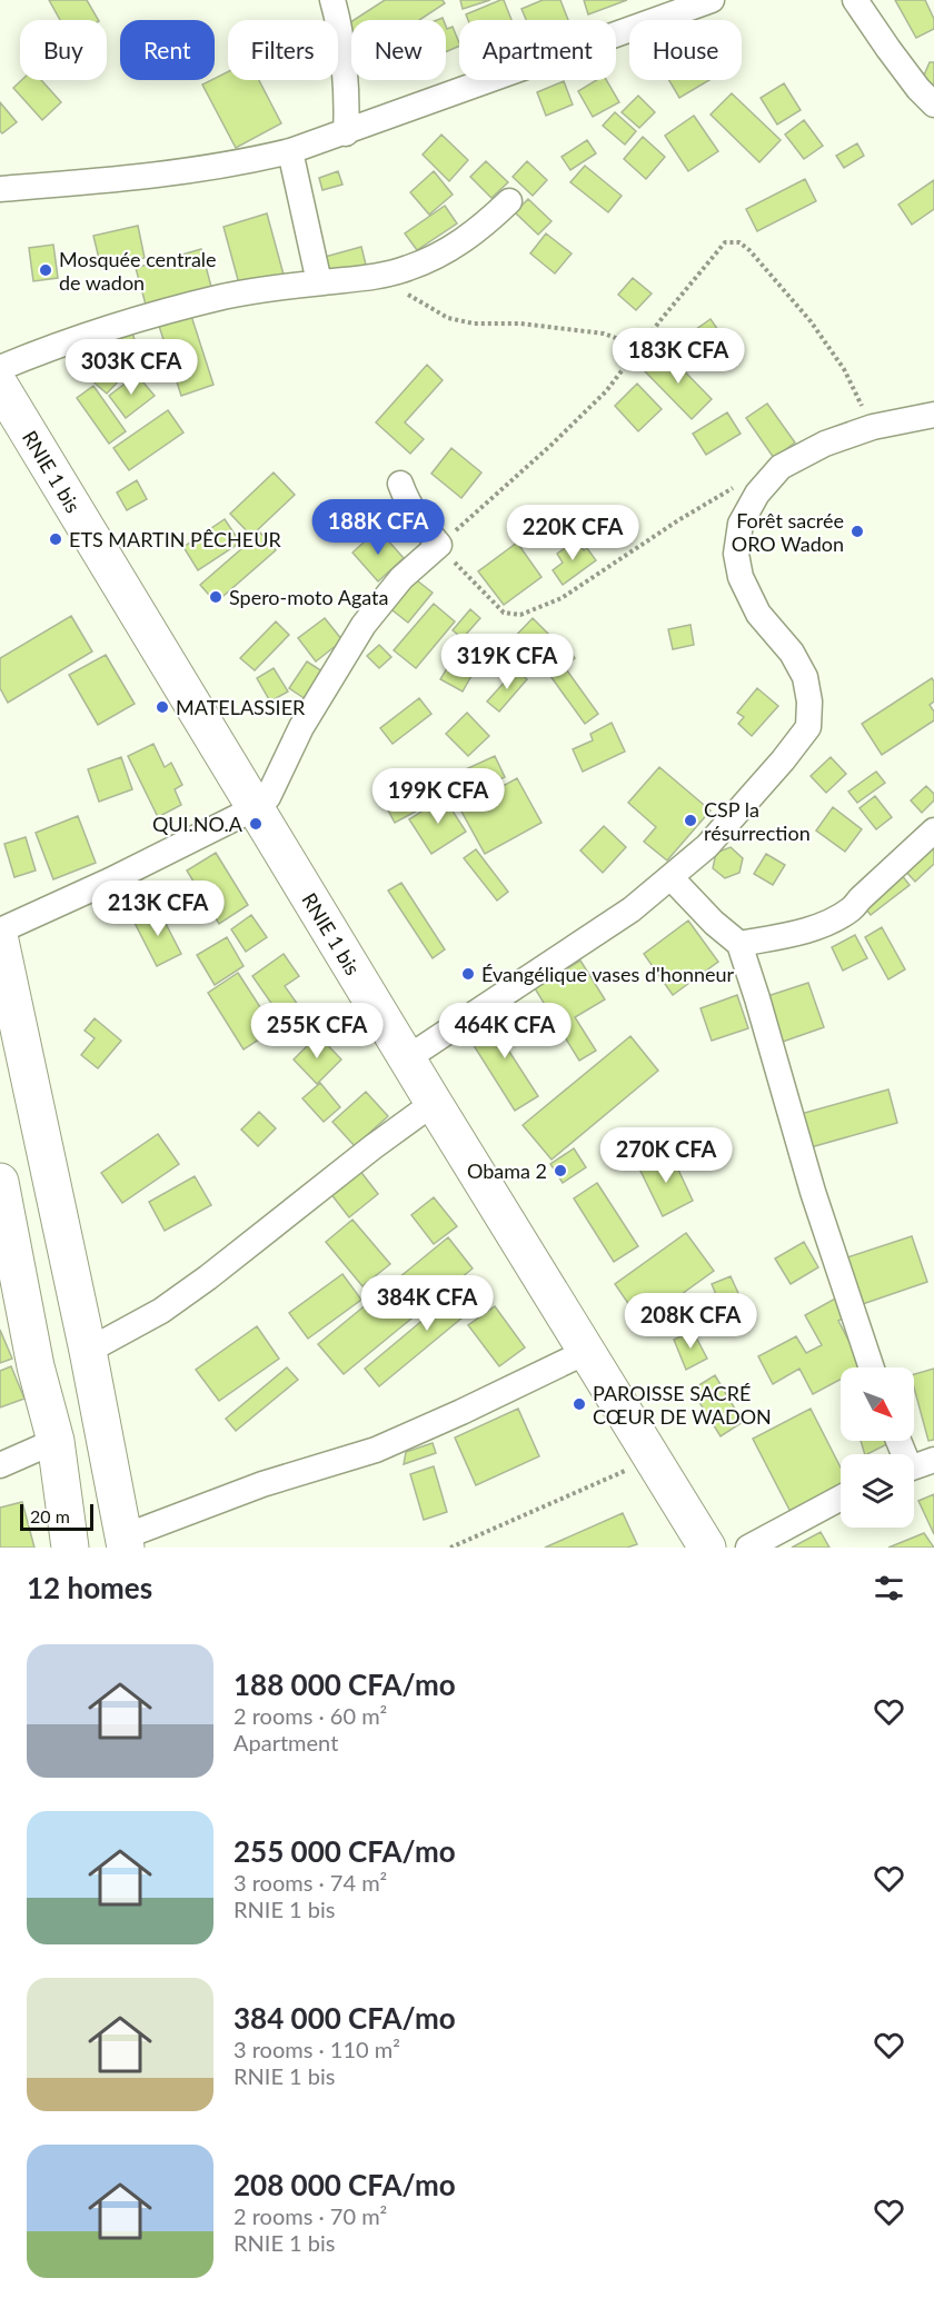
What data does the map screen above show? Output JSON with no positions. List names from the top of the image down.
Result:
{
  "streets": {
    "main road": ["RNIE 1 bis"]
  },
  "places": [
    "Mosquée centrale de wadon",
    "Forêt sacrée ORO Wadon",
    "ETS MARTIN PÊCHEUR",
    "Spero-moto Agata",
    "MATELASSIER",
    "CSP la résurrection",
    "QUI.NO.A",
    "Évangélique vases d'honneur",
    "Obama 2",
    "PAROISSE SACRÉ CŒUR DE WADON"
  ],
  "scale_bar": "20 m",
  "north": "bottom right",
  "page": {
    "chip": [
      "Buy",
      "Rent",
      "Filters",
      "New",
      "Apartment",
      "House"
    ],
    "price": [
      "183K CFA",
      "303K CFA",
      "188K CFA",
      "220K CFA",
      "319K CFA",
      "199K CFA",
      "213K CFA",
      "255K CFA",
      "464K CFA",
      "270K CFA",
      "384K CFA",
      "208K CFA"
    ],
    "scale": "20 m",
    "heading": "12 homes",
    "list": [
      {
        "name": "188 000 CFA/mo",
        "note": "2 rooms · 60 m² · Apartment"
      },
      {
        "name": "255 000 CFA/mo",
        "note": "3 rooms · 74 m² · RNIE 1 bis"
      },
      {
        "name": "384 000 CFA/mo",
        "note": "3 rooms · 110 m² · RNIE 1 bis"
      },
      {
        "name": "208 000 CFA/mo",
        "note": "2 rooms · 70 m² · RNIE 1 bis"
      }
    ]
  }
}
